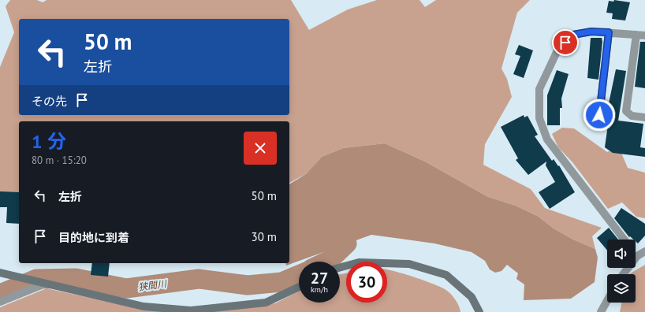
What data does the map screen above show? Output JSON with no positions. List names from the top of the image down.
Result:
{
  "water": ["狭間川"],
  "page": {
    "turn": ["50 m", "左折"],
    "then": "その先",
    "heading": ["1 分", "80 m · 15:20"],
    "list": [
      {
        "name": "左折",
        "value": "50 m"
      },
      {
        "name": "目的地に到着",
        "value": "30 m"
      }
    ],
    "speed": "27 km/h",
    "limit": "30"
  }
}
